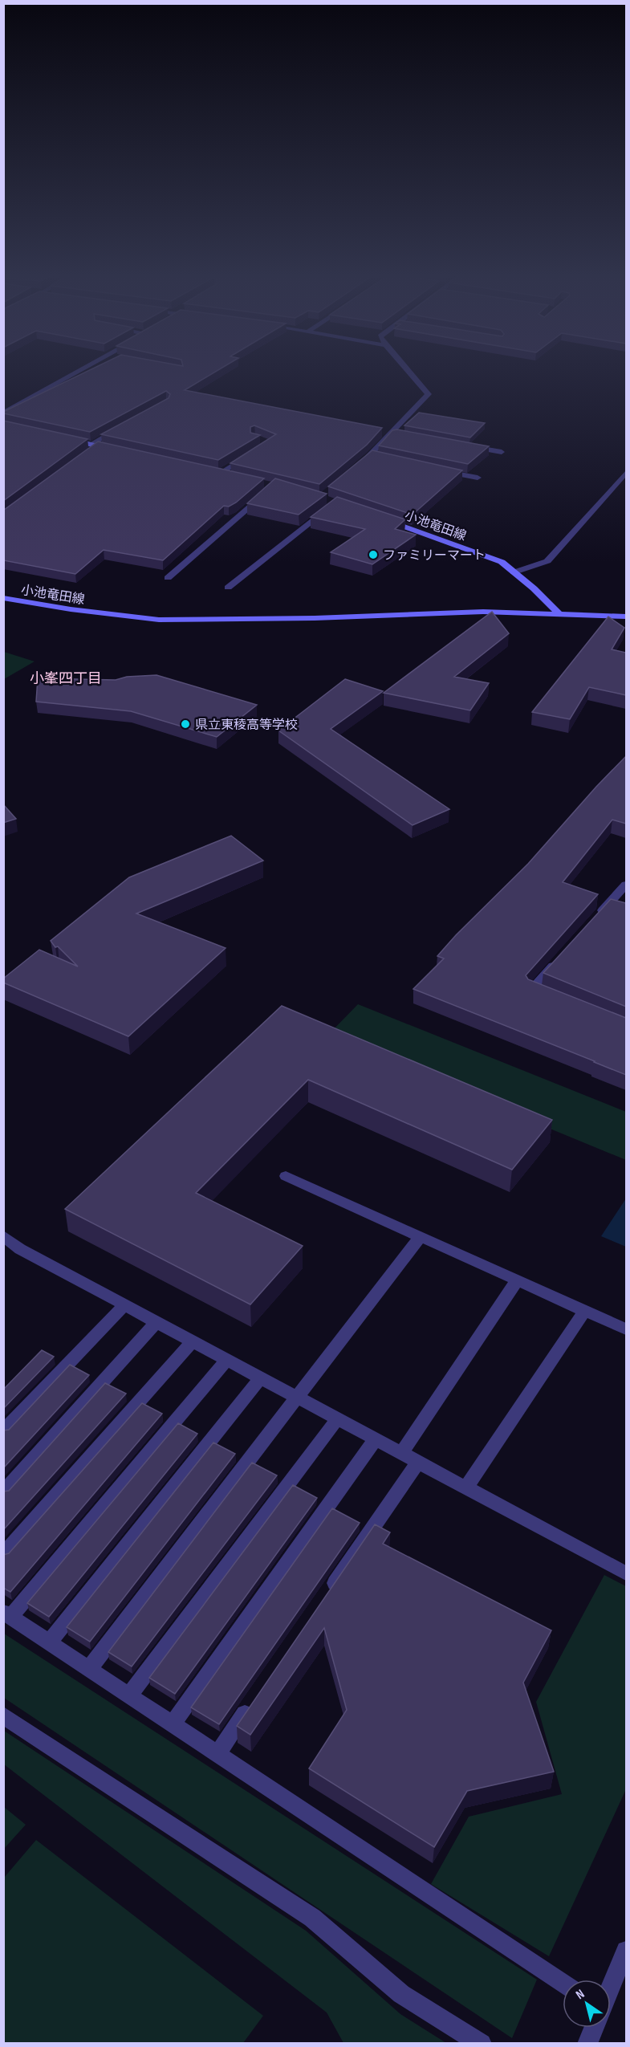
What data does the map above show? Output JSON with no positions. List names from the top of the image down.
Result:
{
  "streets": {
    "main road": ["小池竜田線"]
  },
  "districts": ["小峯四丁目"],
  "places": ["ファミリーマート", "県立東稜高等学校"],
  "north": "top left"
}
